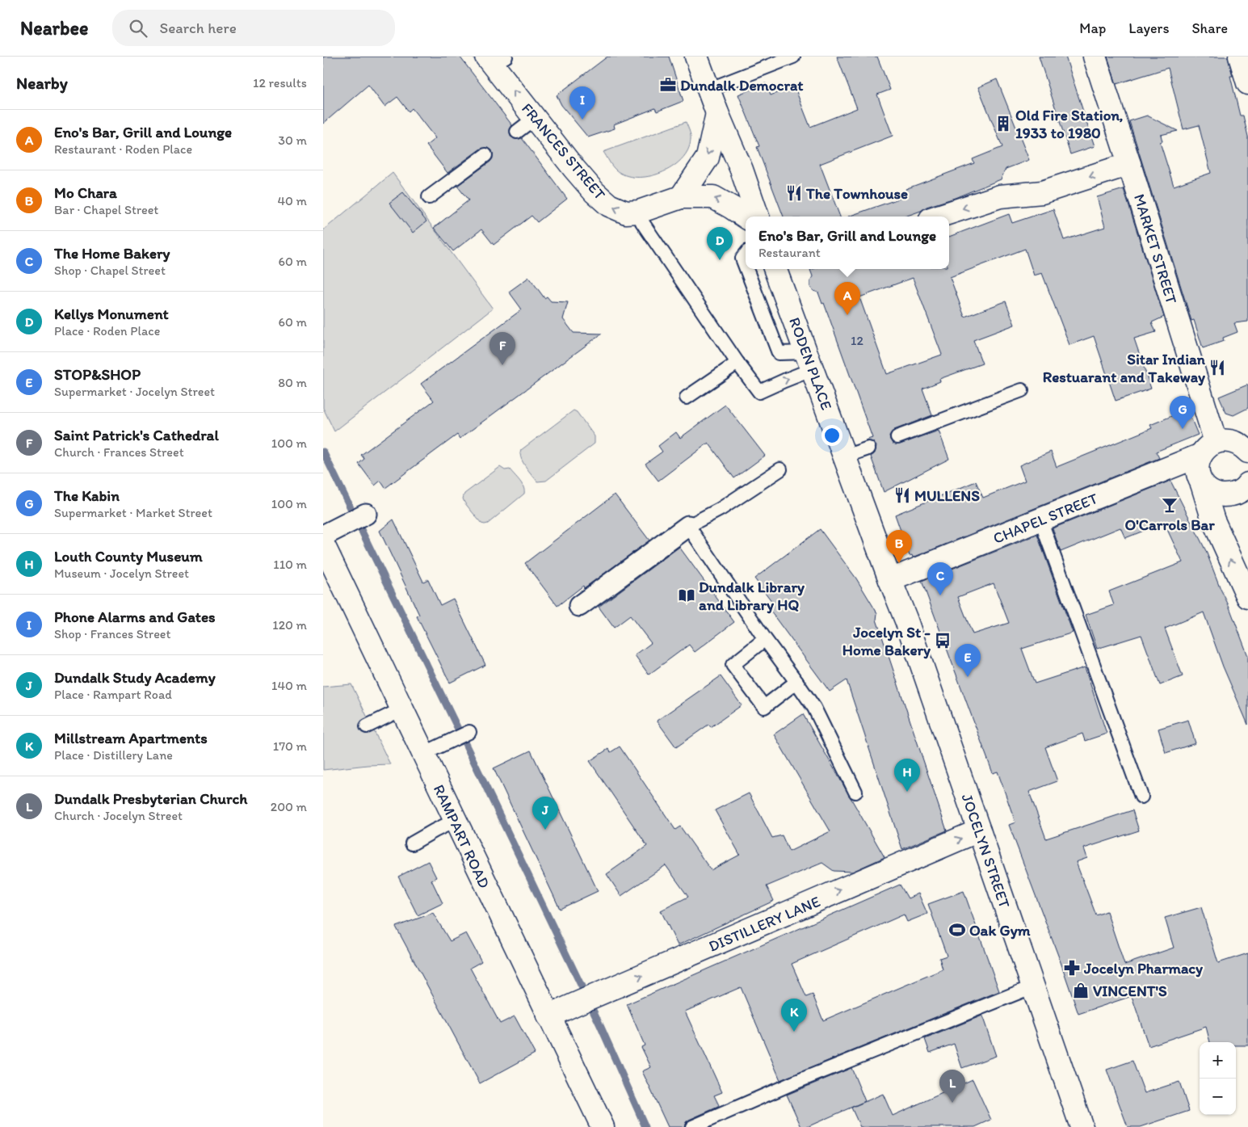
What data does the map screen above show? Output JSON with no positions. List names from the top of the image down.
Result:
{
  "streets": {
    "street": [
      "FRANCES STREET",
      "MARKET STREET",
      "RODEN PLACE",
      "CHAPEL STREET",
      "RAMPART ROAD",
      "JOCELYN STREET",
      "DISTILLERY LANE"
    ]
  },
  "crossings": [
    ["MARKET STREET", "CHAPEL STREET"],
    ["RODEN PLACE", "CHAPEL STREET"],
    ["RODEN PLACE", "JOCELYN STREET"],
    ["RAMPART ROAD", "DISTILLERY LANE"],
    ["JOCELYN STREET", "DISTILLERY LANE"]
  ],
  "one_way": ["FRANCES STREET", "DISTILLERY LANE"],
  "places": {
    "office": ["Dundalk Democrat"],
    "building": ["Old Fire Station, 1933 to 1980"],
    "restaurant": ["The Townhouse", "Sitar Indian Restuarant and Takeway", "MULLENS"],
    "bar": ["O'Carrols Bar"],
    "library": ["Dundalk Library and Library HQ"],
    "bus stop": ["Jocelyn St - Home Bakery"],
    "sports": ["Oak Gym"],
    "pharmacy": ["Jocelyn Pharmacy"],
    "shop": ["VINCENT'S"]
  },
  "house_numbers": ["12"],
  "page": {
    "header": "Nearbee",
    "search": "Search here",
    "nav": ["Map", "Layers", "Share"],
    "heading": ["Nearby", "12 results"],
    "pins": [
      "I",
      "D",
      "A",
      "F",
      "G",
      "B",
      "C",
      "E",
      "H",
      "J",
      "K",
      "L"
    ],
    "list": [
      {
        "mark": "A",
        "name": "Eno's Bar, Grill and Lounge",
        "note": "Restaurant · Roden Place",
        "value": "30 m"
      },
      {
        "mark": "B",
        "name": "Mo Chara",
        "note": "Bar · Chapel Street",
        "value": "40 m"
      },
      {
        "mark": "C",
        "name": "The Home Bakery",
        "note": "Shop · Chapel Street",
        "value": "60 m"
      },
      {
        "mark": "D",
        "name": "Kellys Monument",
        "note": "Place · Roden Place",
        "value": "60 m"
      },
      {
        "mark": "E",
        "name": "STOP&SHOP",
        "note": "Supermarket · Jocelyn Street",
        "value": "80 m"
      },
      {
        "mark": "F",
        "name": "Saint Patrick's Cathedral",
        "note": "Church · Frances Street",
        "value": "100 m"
      },
      {
        "mark": "G",
        "name": "The Kabin",
        "note": "Supermarket · Market Street",
        "value": "100 m"
      },
      {
        "mark": "H",
        "name": "Louth County Museum",
        "note": "Museum · Jocelyn Street",
        "value": "110 m"
      },
      {
        "mark": "I",
        "name": "Phone Alarms and Gates",
        "note": "Shop · Frances Street",
        "value": "120 m"
      },
      {
        "mark": "J",
        "name": "Dundalk Study Academy",
        "note": "Place · Rampart Road",
        "value": "140 m"
      },
      {
        "mark": "K",
        "name": "Millstream Apartments",
        "note": "Place · Distillery Lane",
        "value": "170 m"
      },
      {
        "mark": "L",
        "name": "Dundalk Presbyterian Church",
        "note": "Church · Jocelyn Street",
        "value": "200 m"
      }
    ],
    "popup": ["Eno's Bar, Grill and Lounge", "Restaurant"],
    "map_buttons": ["+", "−"]
  }
}
